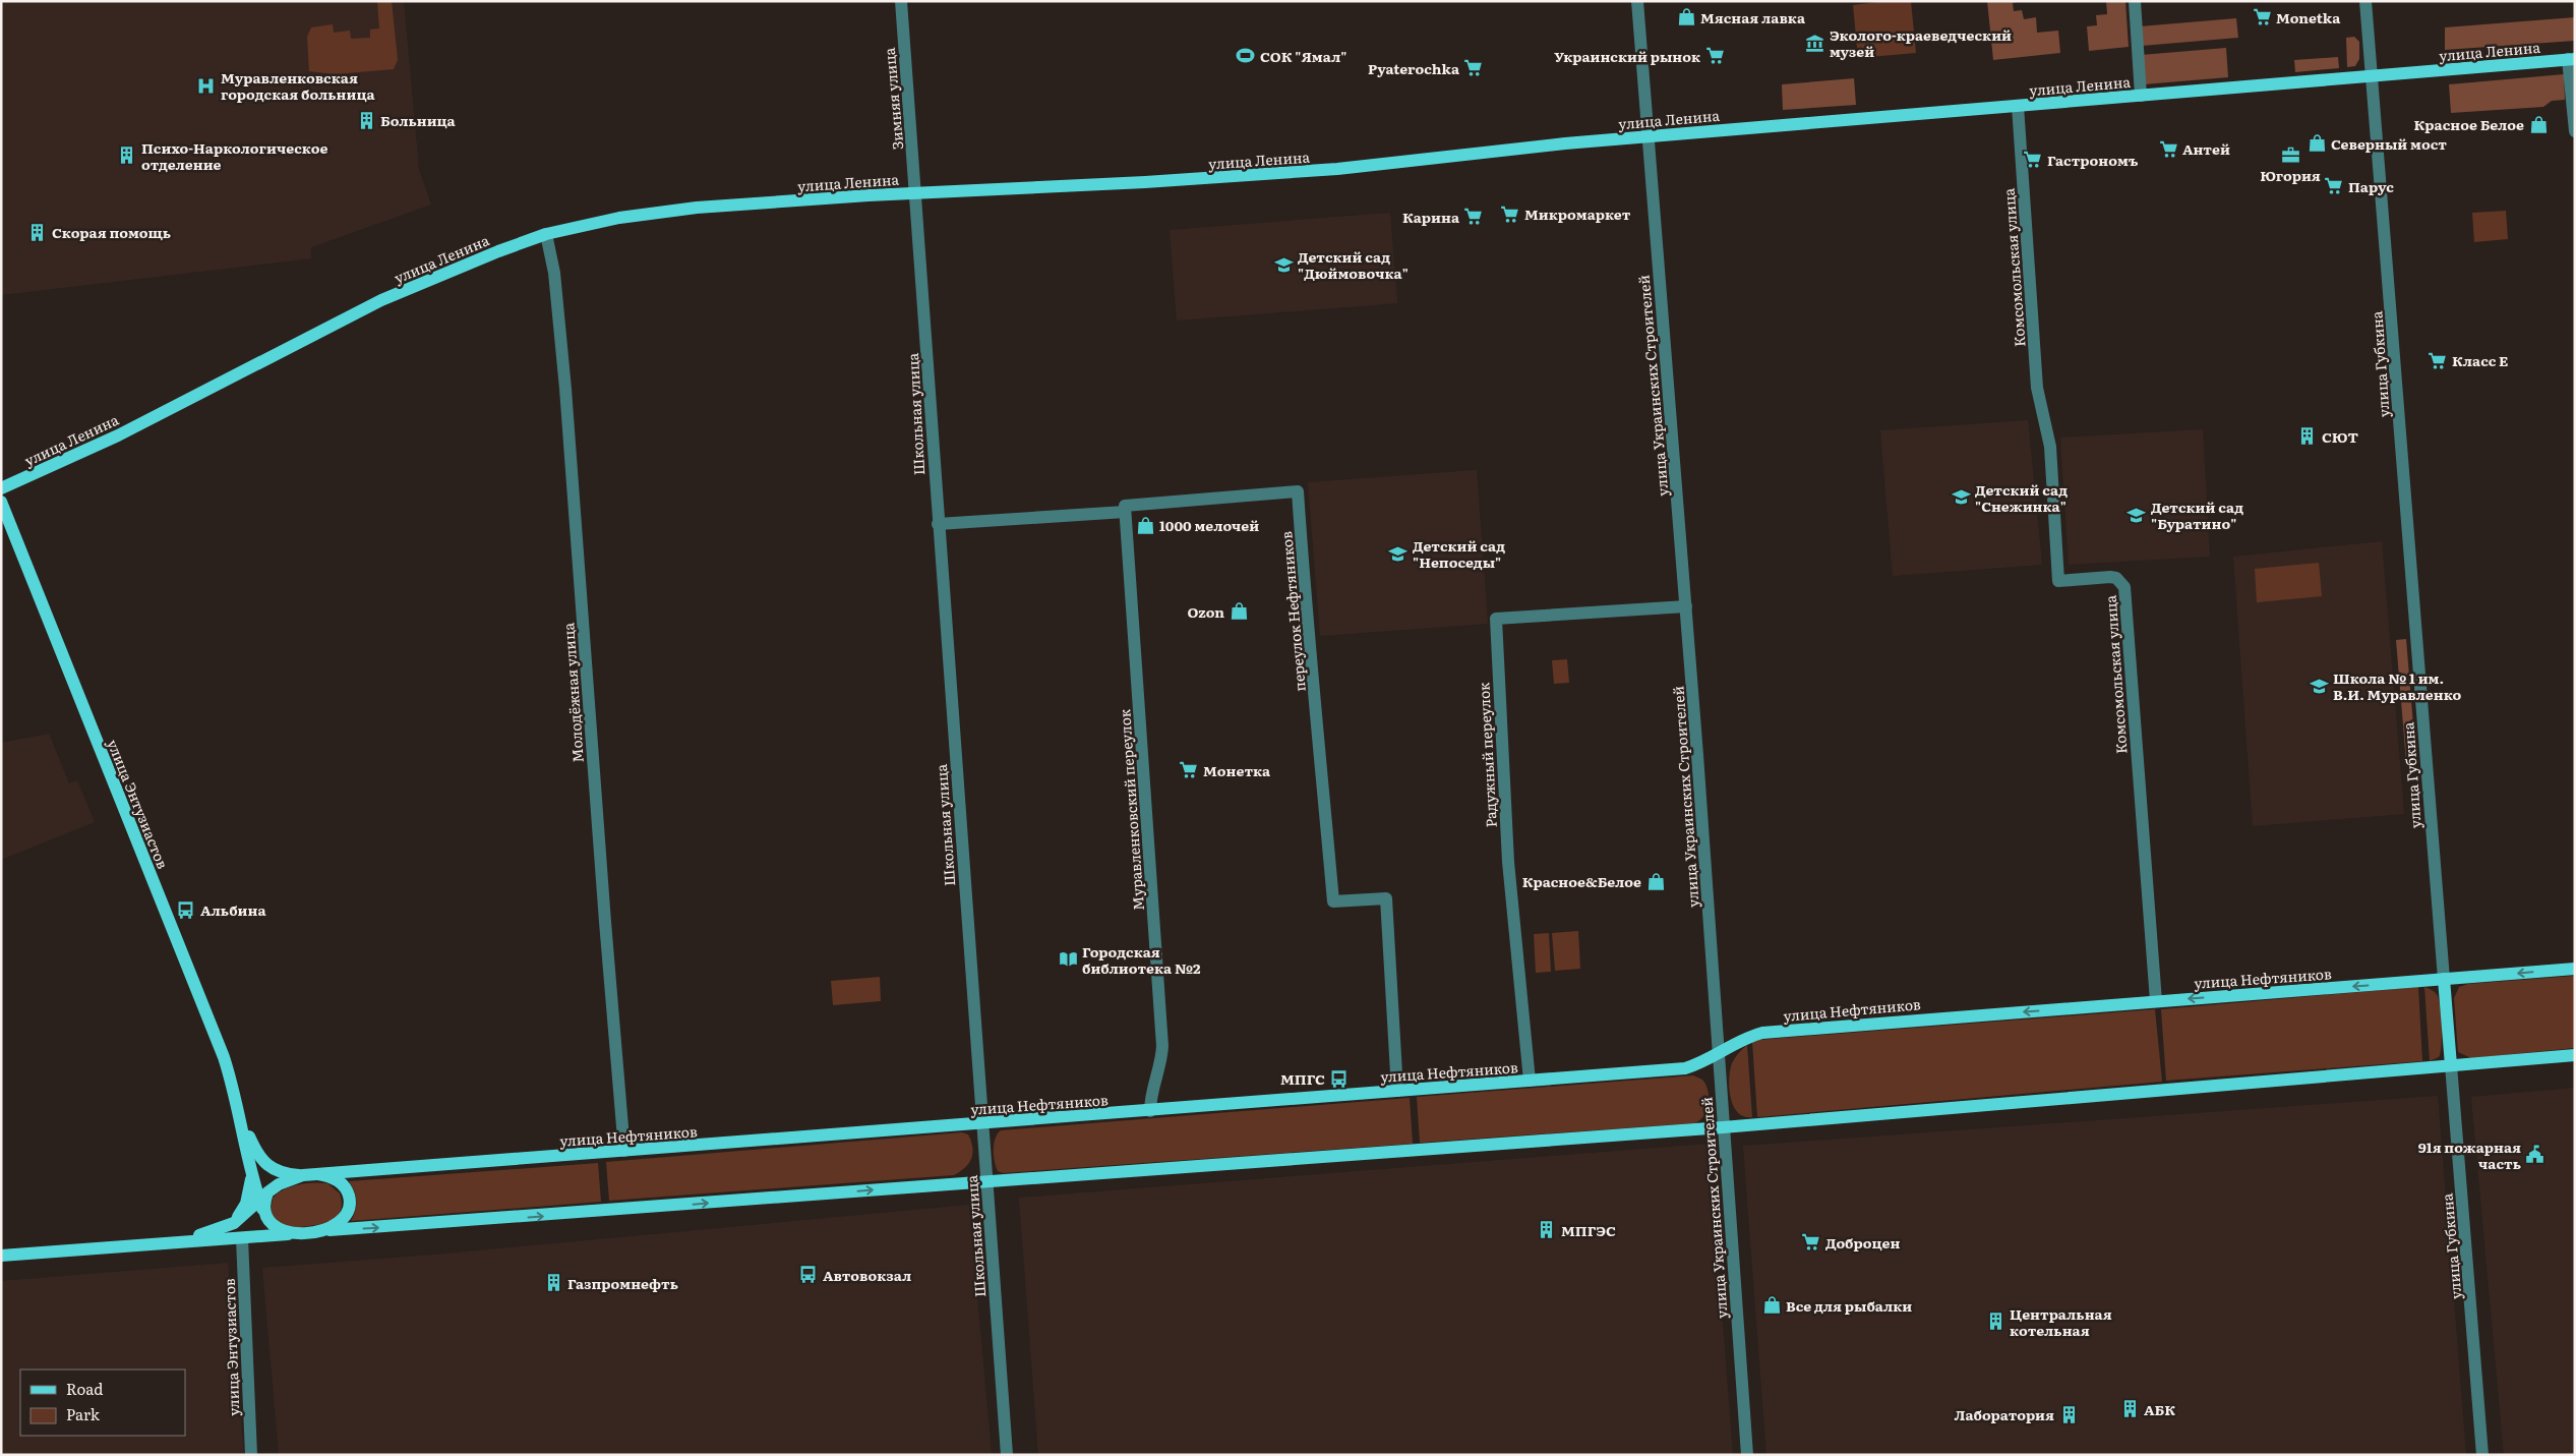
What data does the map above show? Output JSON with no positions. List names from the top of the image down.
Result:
{
  "streets": {
    "main road": [
      "улица Ленина",
      "улица Губкина",
      "улица Энтузиастов",
      "улица Нефтяников"
    ],
    "street": [
      "Зимняя улица",
      "Комсомольская улица",
      "улица Украинских Строителей",
      "Школьная улица",
      "переулок Нефтяников",
      "Молодёжная улица",
      "Радужный переулок",
      "Муравленковский переулок"
    ]
  },
  "crossings": [
    ["улица Ленина", "Зимняя улица"],
    ["улица Ленина", "Комсомольская улица"],
    ["улица Ленина", "улица Губкина"],
    ["улица Ленина", "улица Украинских Строителей"],
    ["улица Ленина", "Школьная улица"],
    ["улица Ленина", "Молодёжная улица"],
    ["Зимняя улица", "Школьная улица"],
    ["Комсомольская улица", "улица Нефтяников"],
    ["улица Губкина", "улица Нефтяников"],
    ["улица Украинских Строителей", "Радужный переулок"],
    ["улица Украинских Строителей", "улица Нефтяников"],
    ["Школьная улица", "переулок Нефтяников"],
    ["Школьная улица", "улица Нефтяников"],
    ["переулок Нефтяников", "Муравленковский переулок"],
    ["переулок Нефтяников", "улица Нефтяников"],
    ["Молодёжная улица", "улица Нефтяников"],
    ["Радужный переулок", "улица Нефтяников"],
    ["улица Энтузиастов", "улица Нефтяников"],
    ["Муравленковский переулок", "улица Нефтяников"]
  ],
  "places": {
    "shop": [
      "Мясная лавка",
      "Красное Белое",
      "Северный мост",
      "1000 мелочей",
      "Ozon",
      "Красное&Белое",
      "Все для рыбалки"
    ],
    "supermarket": [
      "Monetka",
      "Украинский рынок",
      "Pyaterochka",
      "Антей",
      "Гастрономъ",
      "Парус",
      "Микромаркет",
      "Карина",
      "Класс Е",
      "Монетка",
      "Доброцен"
    ],
    "museum": ["Эколого-краеведческий музей"],
    "sports": ["СОК \"Ямал\""],
    "hospital": ["Муравленковская городская больница"],
    "building": [
      "Больница",
      "Психо-Наркологическое отделение",
      "Скорая помощь",
      "СЮТ",
      "МПГЭС",
      "Газпромнефть",
      "Центральная котельная",
      "АБК",
      "Лаборатория"
    ],
    "office": ["Югория"],
    "school or university": [
      "Детский сад \"Дюймовочка\"",
      "Детский сад \"Снежинка\"",
      "Детский сад \"Буратино\"",
      "Детский сад \"Непоседы\"",
      "Школа № 1 им. В.И. Муравленко"
    ],
    "bus stop": ["Альбина", "МПГС", "Автовокзал"],
    "library": ["Городская библиотека №2"],
    "public building": ["91я пожарная часть"]
  },
  "legend": ["Road", "Park"]
}
